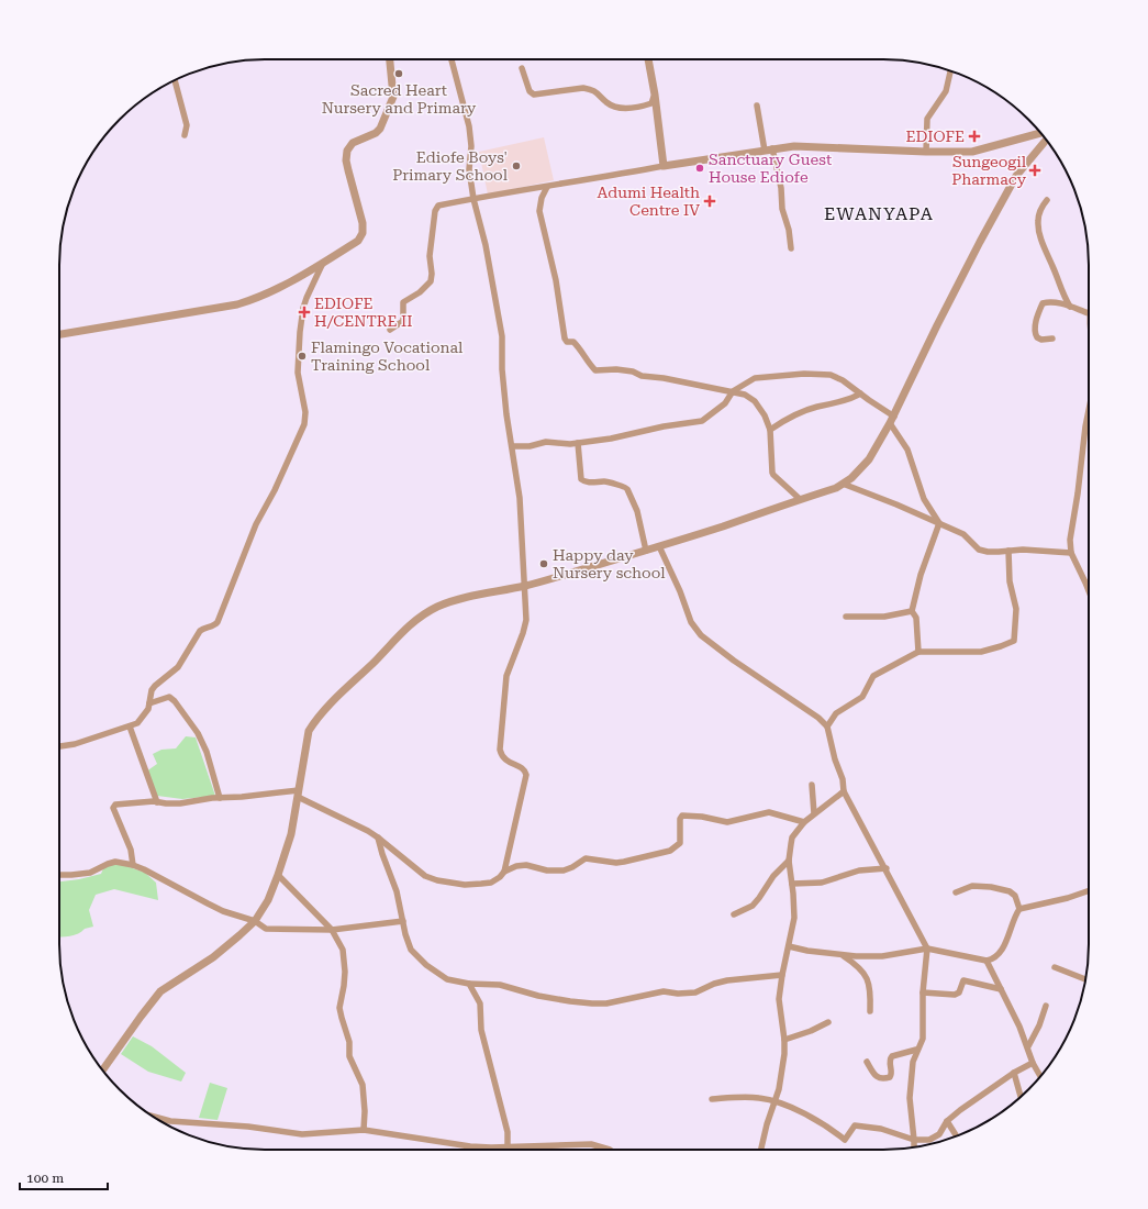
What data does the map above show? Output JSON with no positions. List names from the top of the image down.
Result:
{
  "districts": ["EWANYAPA"],
  "places": {
    "other": [
      "Sacred Heart Nursery and Primary",
      "Ediofe Boys' Primary School",
      "Sanctuary Guest House Ediofe",
      "Flamingo Vocational Training School",
      "Happy day Nursery school"
    ],
    "health": [
      "EDIOFE",
      "Sungeogil Pharmacy",
      "Adumi Health Centre IV",
      "EDIOFE H/CENTRE II"
    ]
  },
  "scale_bar": "100 m"
}
